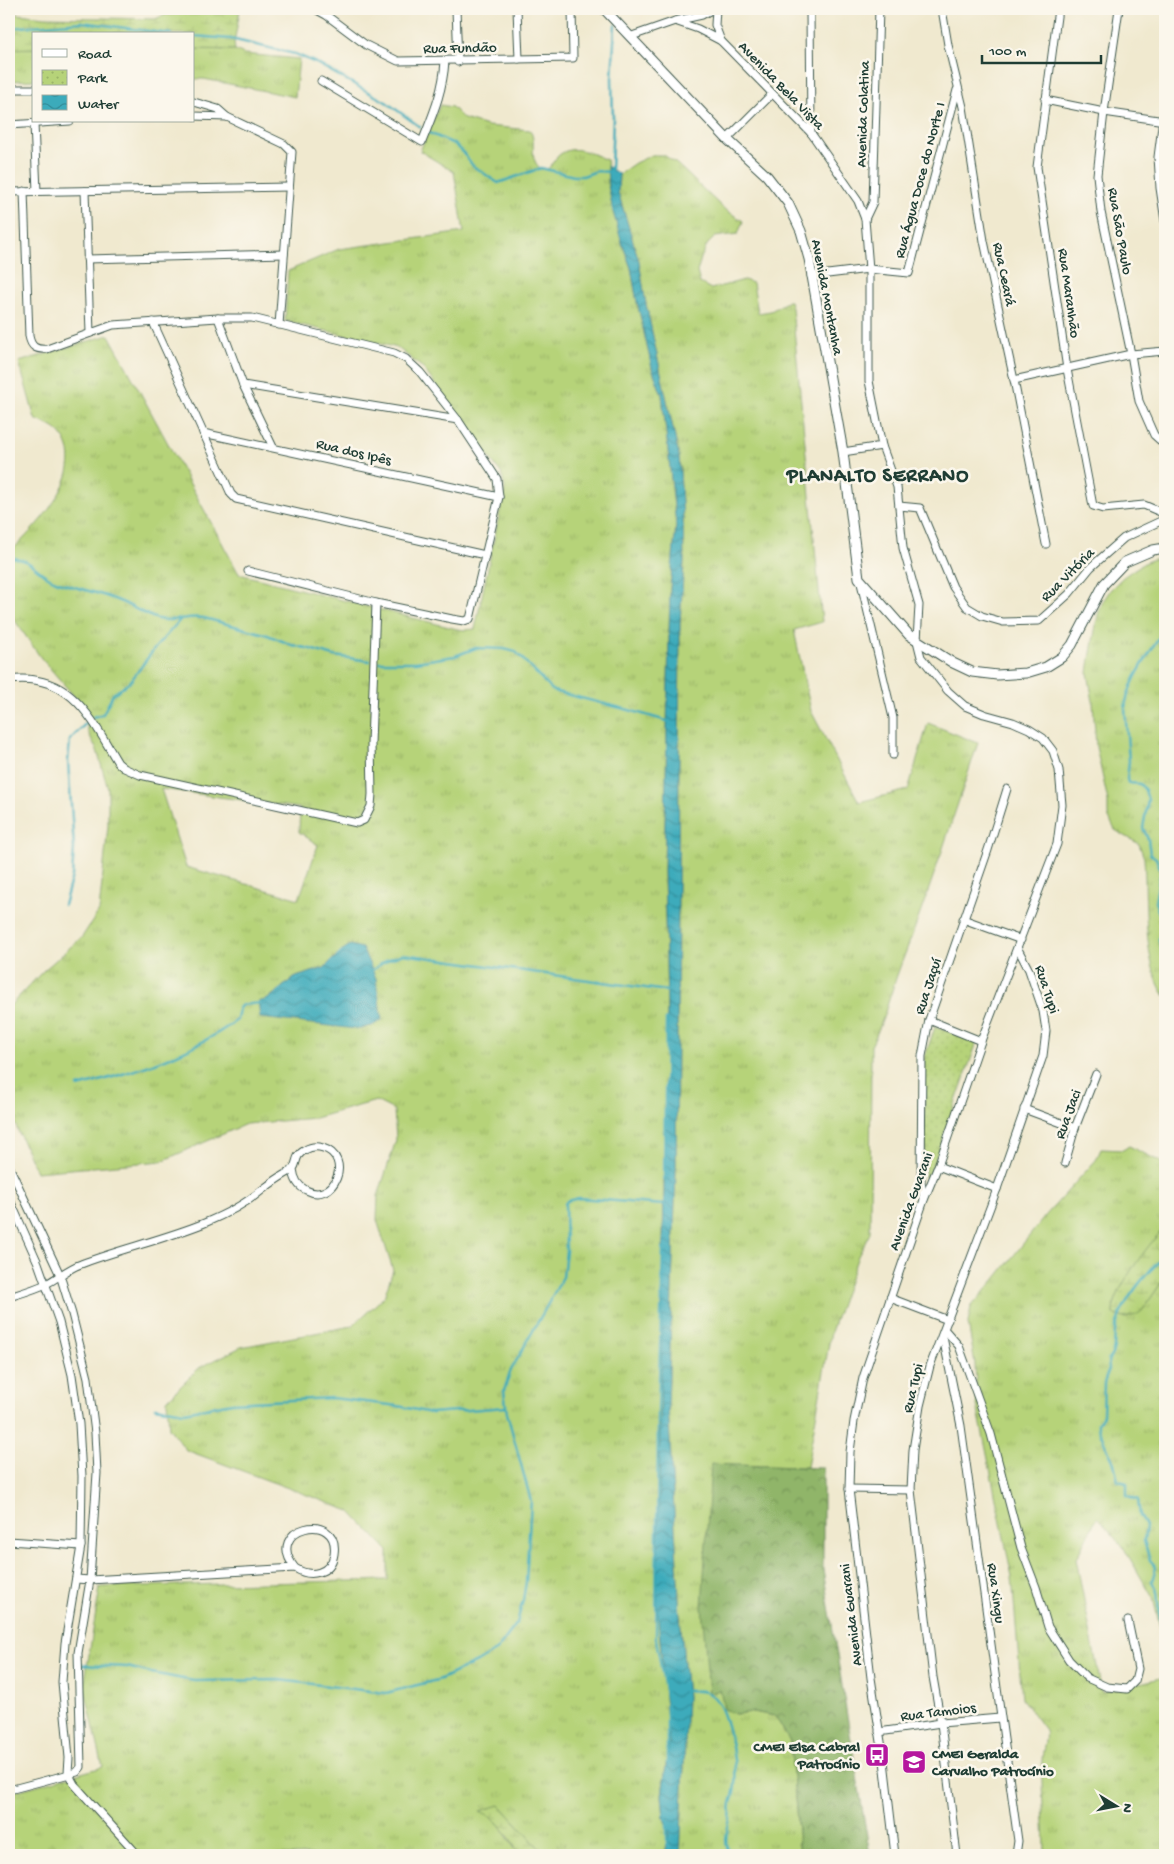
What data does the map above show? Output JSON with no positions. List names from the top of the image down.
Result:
{
  "streets": {
    "street": [
      "Rua Fundão",
      "Avenida Bela Vista",
      "Avenida Colatina",
      "Rua Água Doce do Norte I",
      "Rua São Paulo",
      "Rua Ceará",
      "Rua Maranhão",
      "Avenida Montanha",
      "Rua dos Ipês",
      "Rua Vitória",
      "Rua Jaçuí",
      "Rua Tupi",
      "Rua Jaci",
      "Avenida Guarani",
      "Rua Xingu",
      "Rua Tamoios"
    ]
  },
  "crossings": [
    ["Avenida Bela Vista", "Avenida Colatina"],
    ["Avenida Bela Vista", "Rua Água Doce do Norte I"],
    ["Avenida Bela Vista", "Rua Vitória"],
    ["Avenida Bela Vista", "Avenida Guarani"],
    ["Rua Água Doce do Norte I", "Rua Ceará"],
    ["Rua Água Doce do Norte I", "Avenida Montanha"],
    ["Rua Jaçuí", "Avenida Guarani"],
    ["Rua Tupi", "Avenida Guarani"],
    ["Rua Tupi", "Rua Xingu"],
    ["Rua Tupi", "Rua Tamoios"],
    ["Avenida Guarani", "Rua Tamoios"],
    ["Rua Xingu", "Rua Tamoios"]
  ],
  "districts": ["PLANALTO SERRANO"],
  "places": {
    "bus stop": ["CMEI Elsa Cabral Patrocínio"],
    "school or university": ["CMEI Geralda Carvalho Patrocínio"]
  },
  "legend": ["Road", "Park", "Water"],
  "scale_bar": "100 m",
  "north": "right"
}
